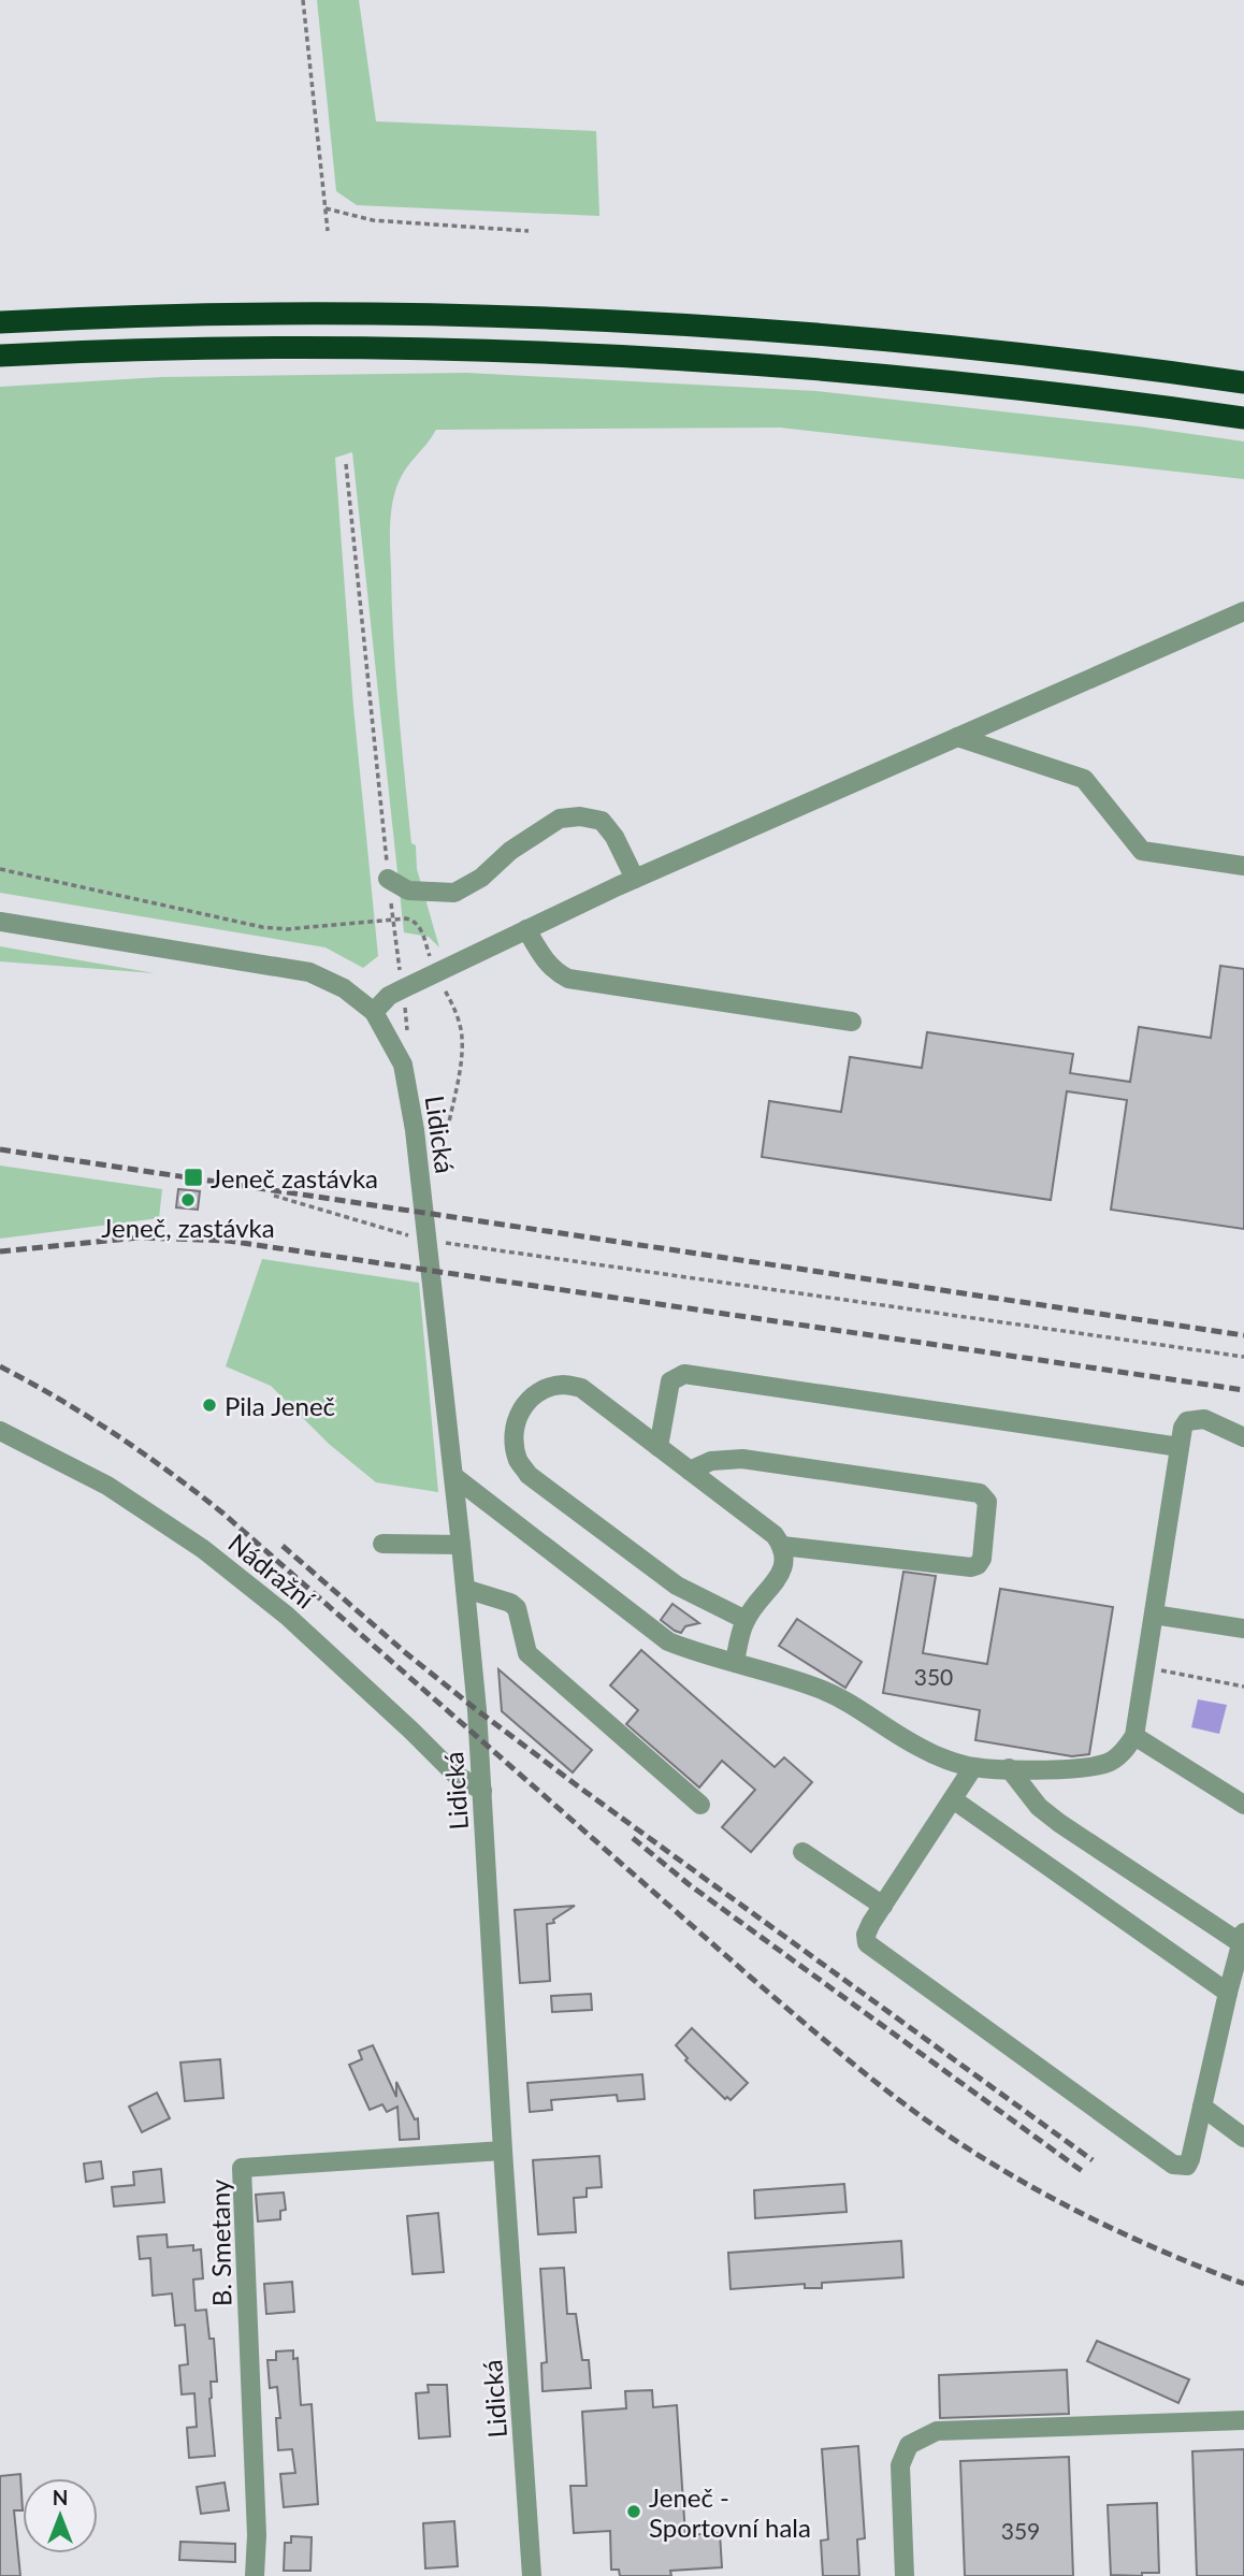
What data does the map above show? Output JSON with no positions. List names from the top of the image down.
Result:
{
  "streets": {
    "street": ["Lidická", "Nádražní", "B. Smetany"]
  },
  "crossings": [
    ["Lidická", "Nádražní"],
    ["Lidická", "B. Smetany"]
  ],
  "places": {
    "transit": ["Jeneč zastávka"],
    "other": ["Jeneč, zastávka", "Pila Jeneč", "Jeneč - Sportovní hala"]
  },
  "house_numbers": ["350", "359"],
  "north": "top"
}
